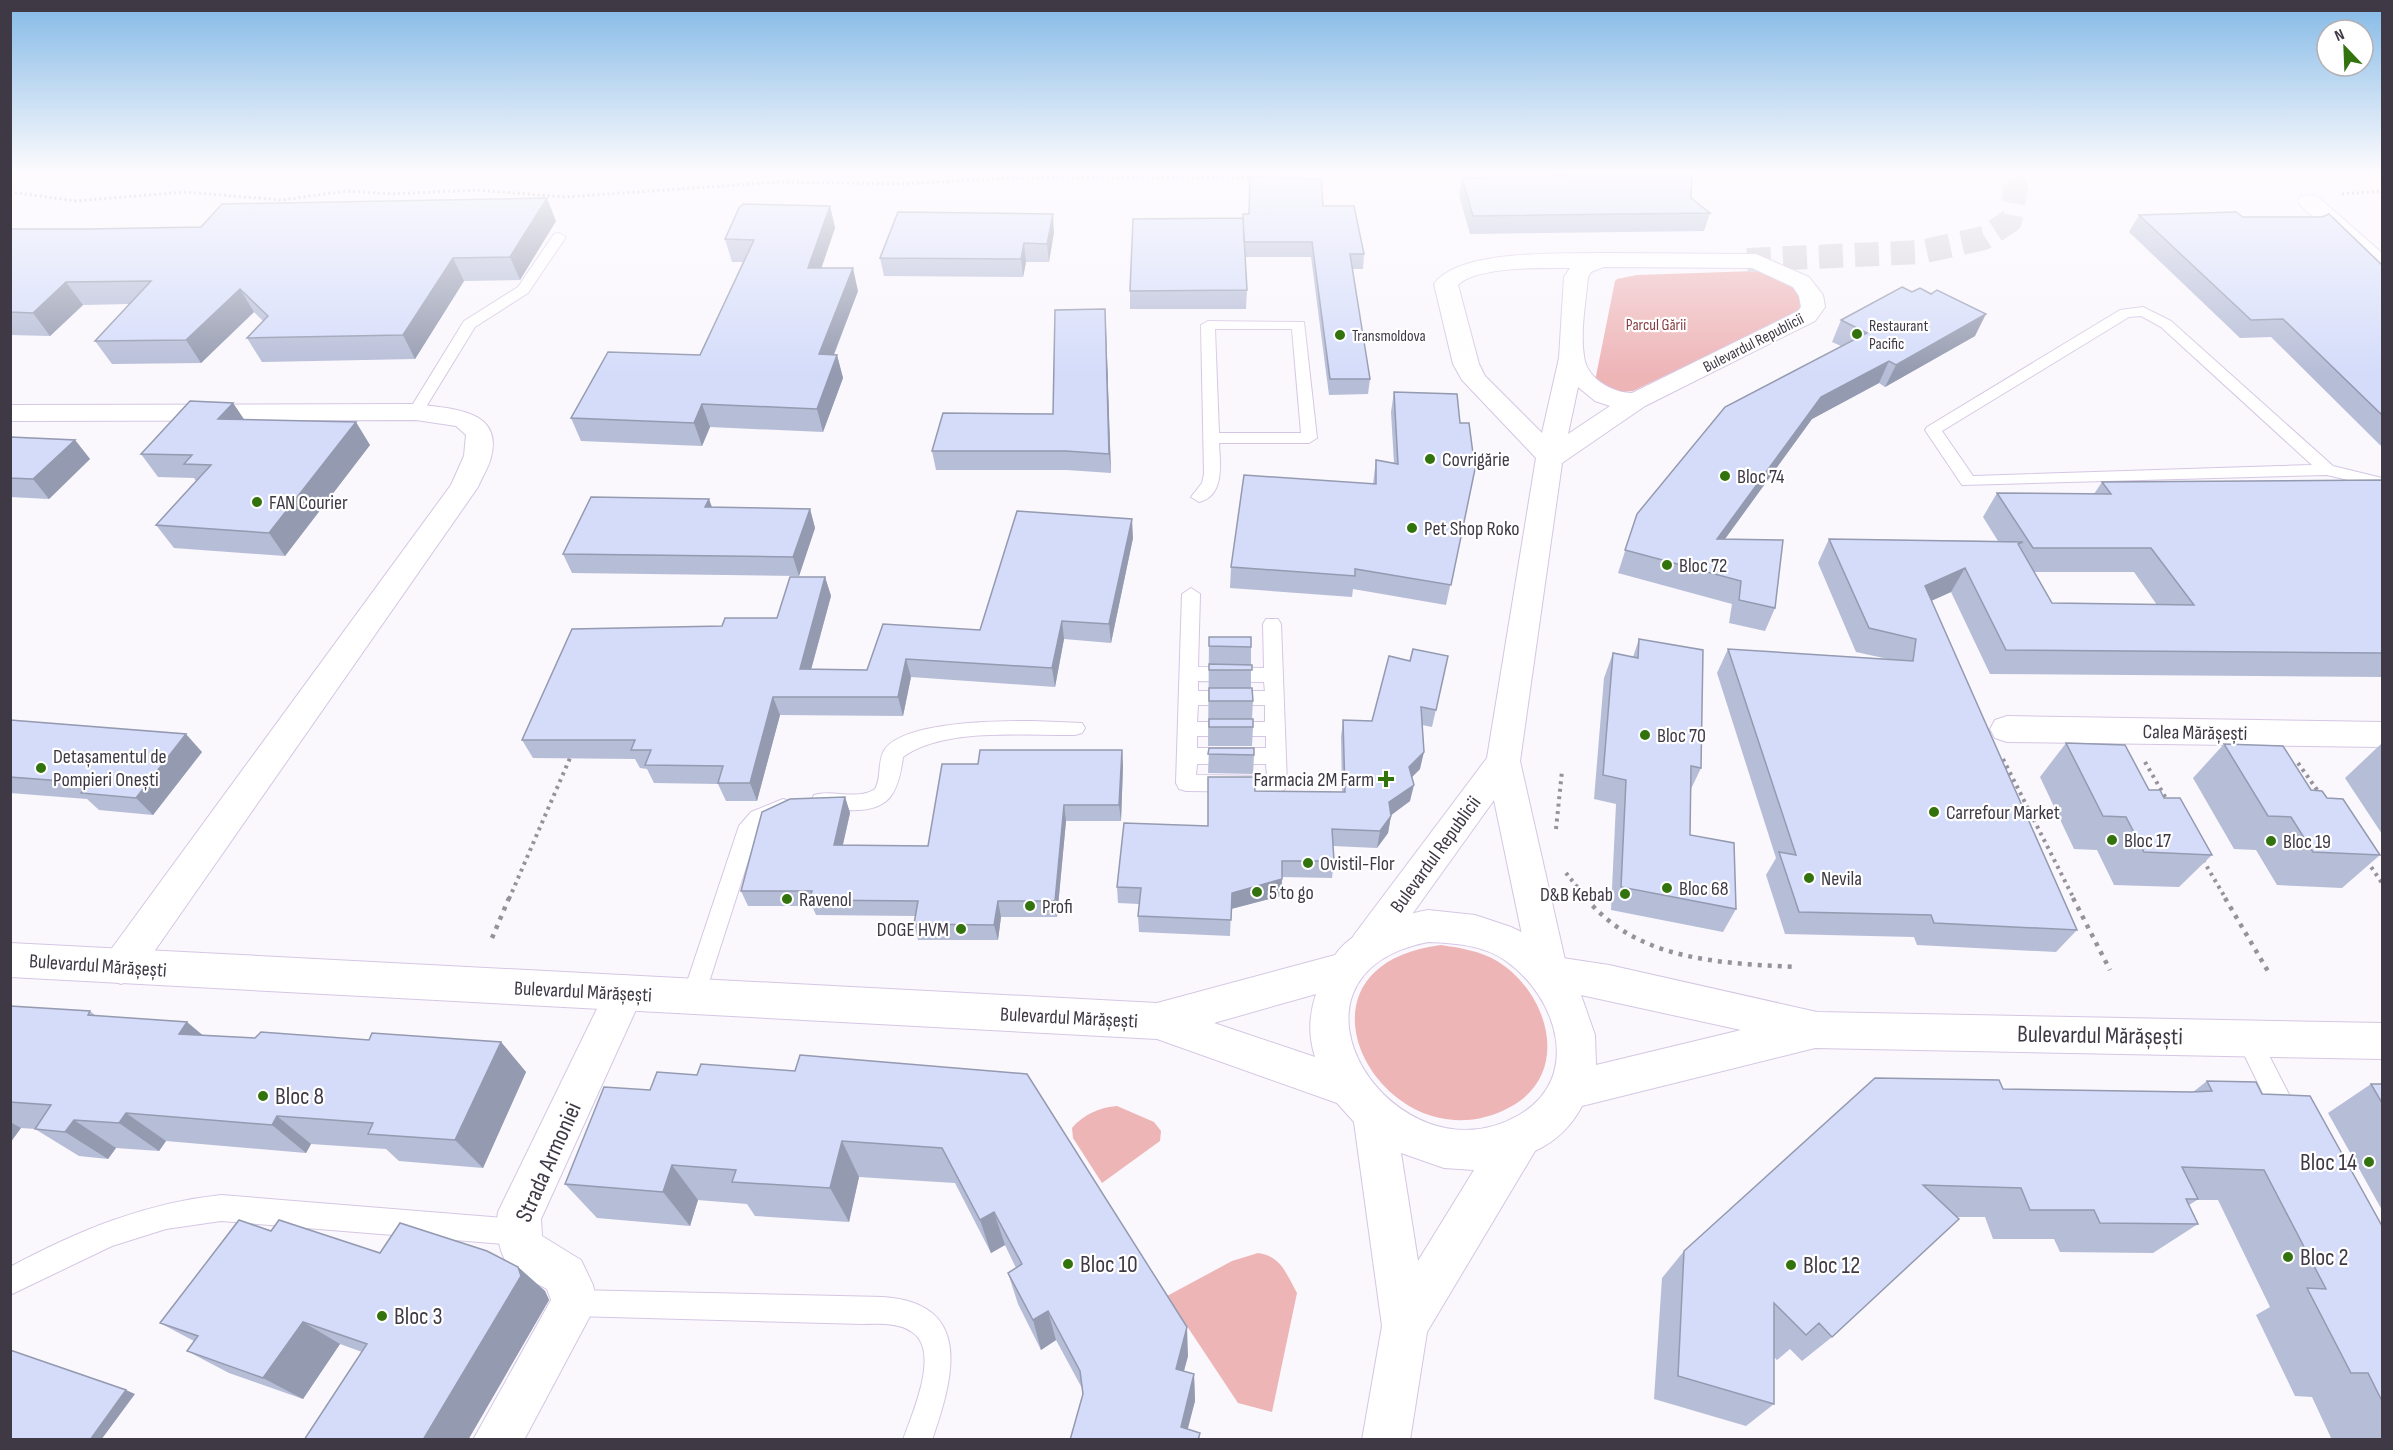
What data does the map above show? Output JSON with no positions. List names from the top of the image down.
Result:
{
  "streets": {
    "street": [
      "Bulevardul Republicii",
      "Calea Mărășești",
      "Bulevardul Mărășești",
      "Strada Armoniei"
    ]
  },
  "crossings": [
    ["Bulevardul Republicii", "Bulevardul Mărășești"],
    ["Bulevardul Mărășești", "Strada Armoniei"]
  ],
  "parks": ["Parcul Gării"],
  "places": {
    "other": [
      "Restaurant Pacific",
      "Transmoldova",
      "Covrigărie",
      "Bloc 74",
      "FAN Courier",
      "Pet Shop Roko",
      "Bloc 72",
      "Bloc 70",
      "Detașamentul de Pompieri Onești",
      "Carrefour Market",
      "Bloc 17",
      "Bloc 19",
      "Ovistil-Flor",
      "Nevila",
      "Bloc 68",
      "5 to go",
      "D&B Kebab",
      "Ravenol",
      "Profi",
      "DOGE HVM",
      "Bloc 8",
      "Bloc 14",
      "Bloc 2",
      "Bloc 10",
      "Bloc 12",
      "Bloc 3"
    ],
    "health": ["Farmacia 2M Farm"]
  },
  "north": "top left"
}
